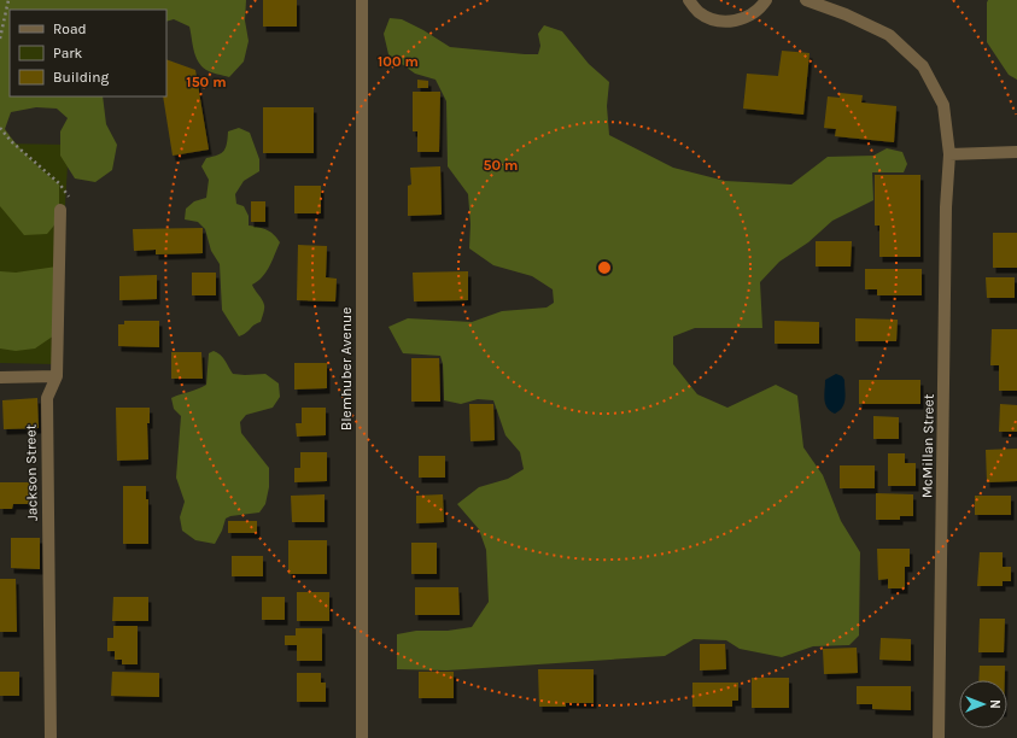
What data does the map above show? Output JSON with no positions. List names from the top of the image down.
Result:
{
  "streets": {
    "street": ["Blemhuber Avenue", "McMillan Street", "Jackson Street"]
  },
  "legend": ["Road", "Park", "Building"],
  "north": "right",
  "rings": ["100 m", "150 m", "50 m"]
}
